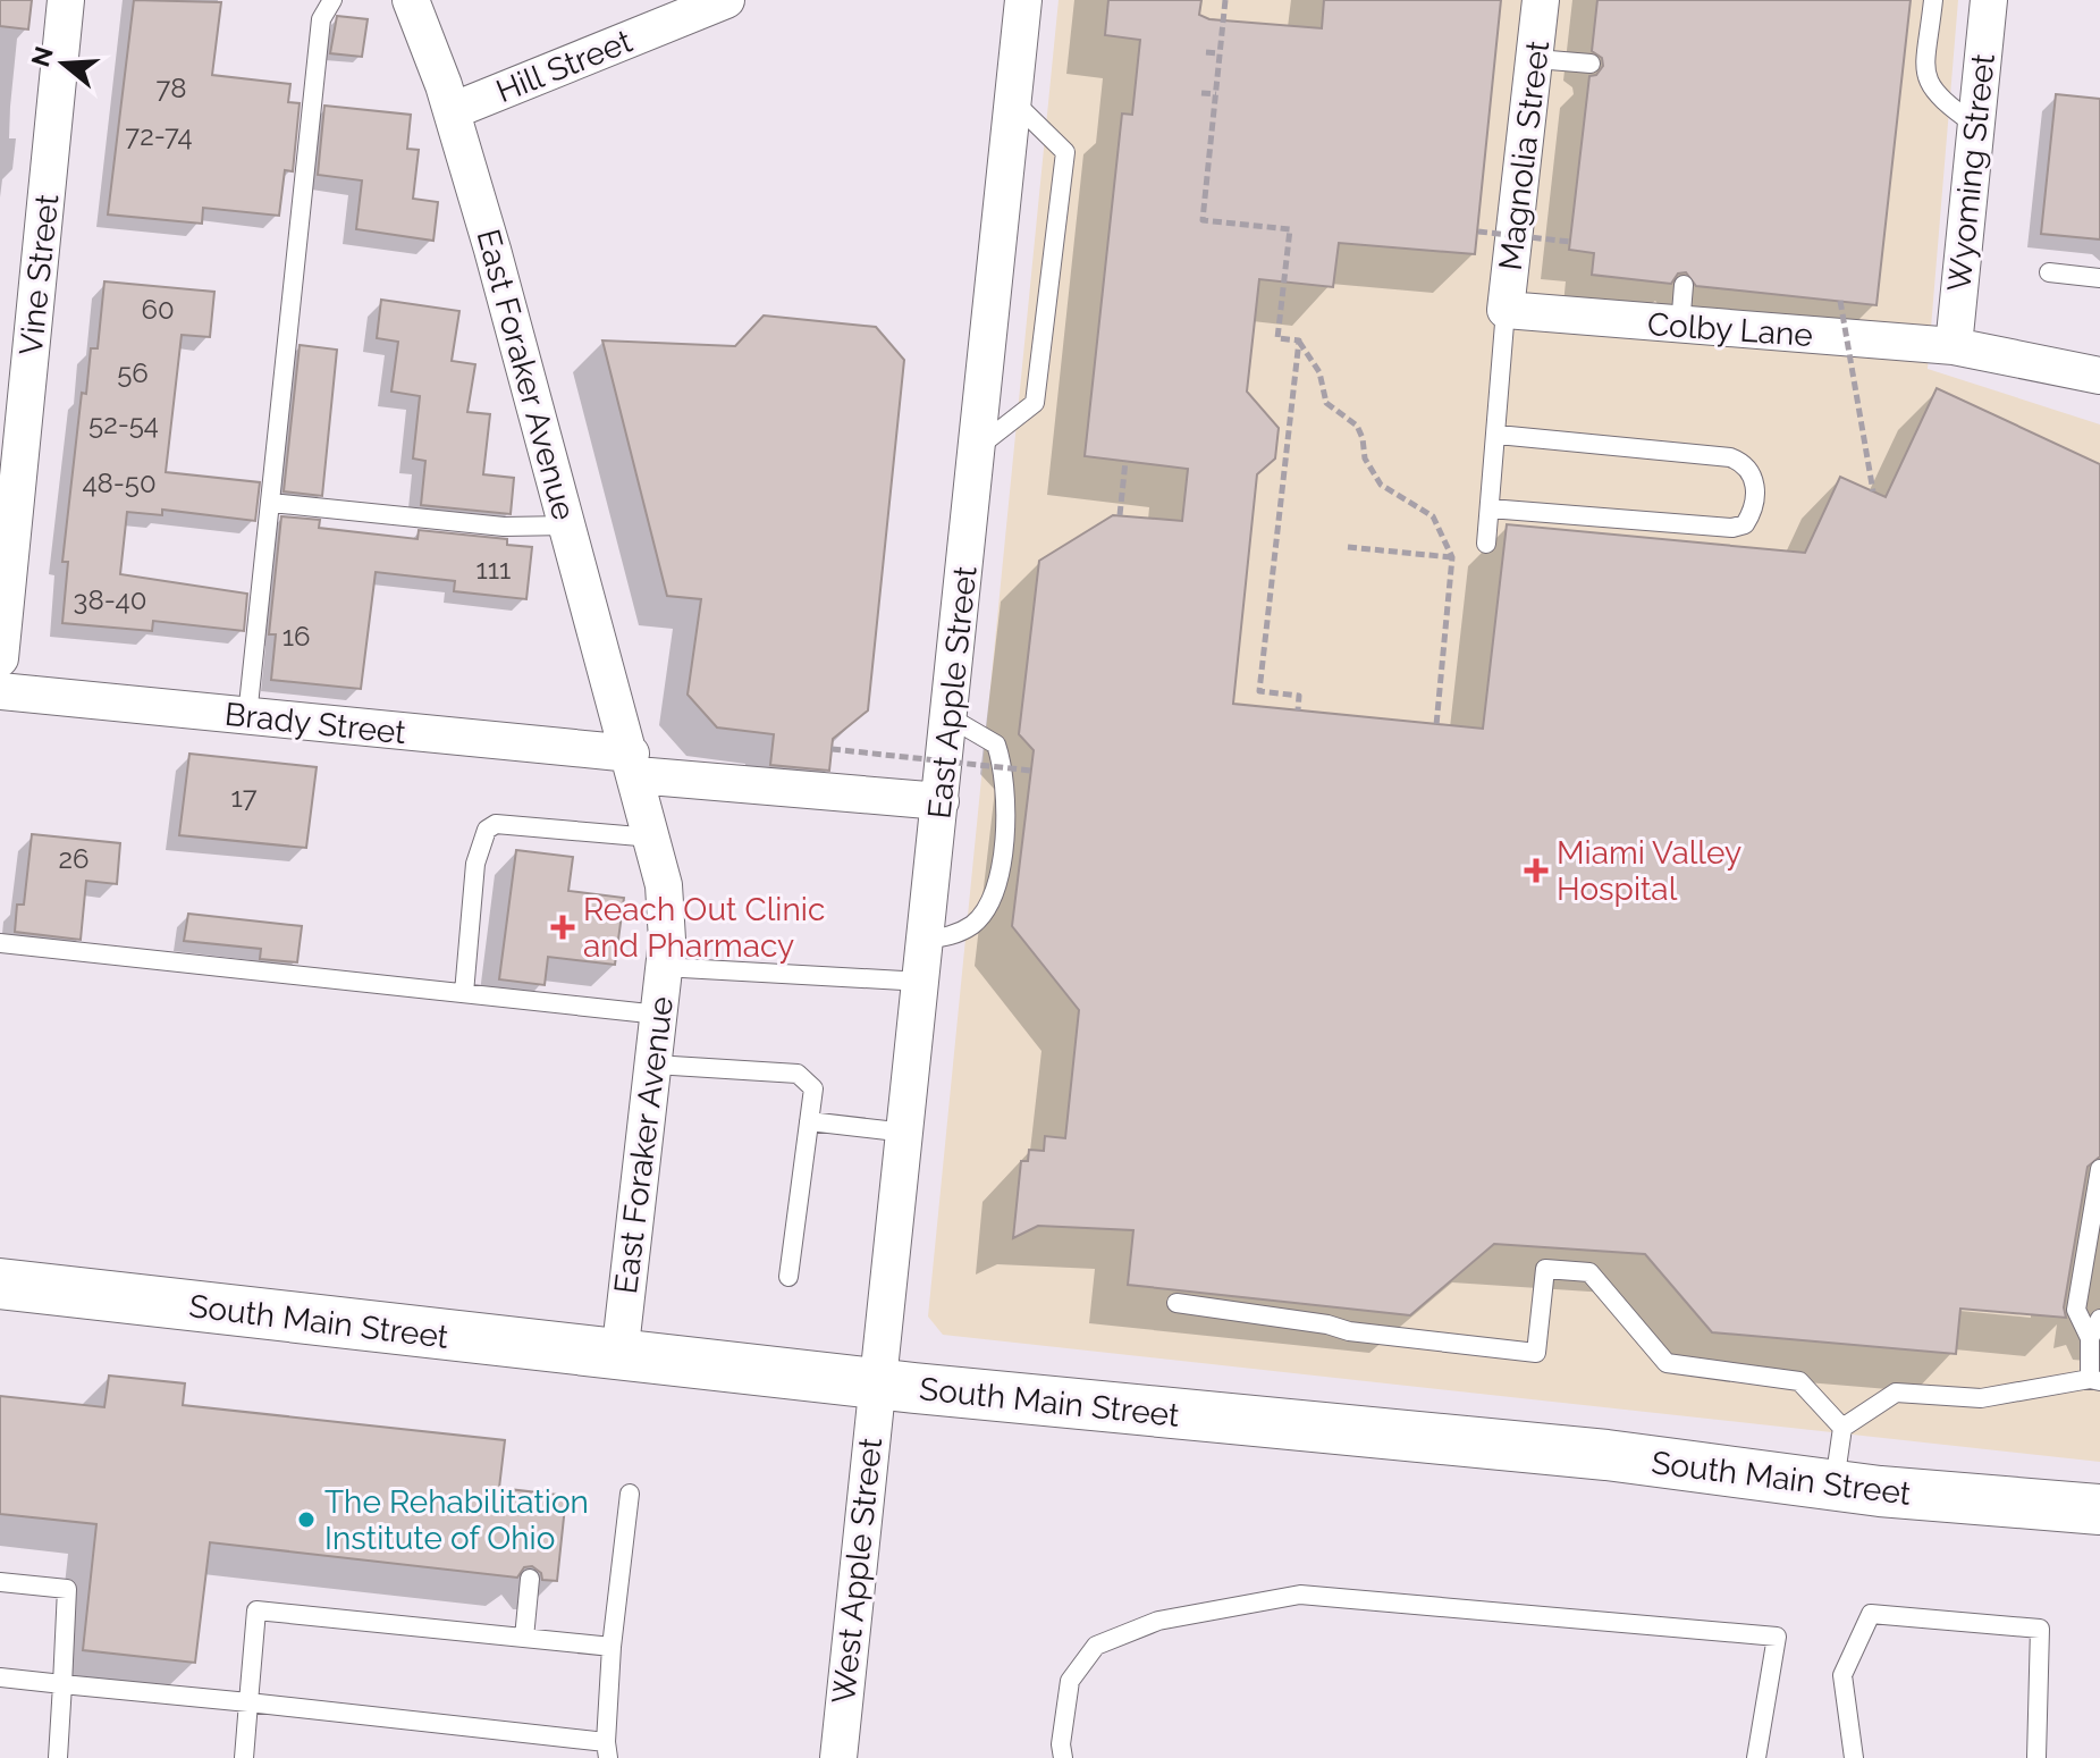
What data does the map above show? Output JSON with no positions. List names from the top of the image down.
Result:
{
  "streets": {
    "main road": ["South Main Street"],
    "street": [
      "Hill Street",
      "Magnolia Street",
      "Wyoming Street",
      "Vine Street",
      "Colby Lane",
      "East Foraker Avenue",
      "East Apple Street",
      "Brady Street",
      "West Apple Street"
    ]
  },
  "crossings": [
    ["Hill Street", "East Foraker Avenue"],
    ["Magnolia Street", "Colby Lane"],
    ["Wyoming Street", "Colby Lane"],
    ["East Foraker Avenue", "Brady Street"],
    ["East Foraker Avenue", "South Main Street"],
    ["East Apple Street", "Brady Street"],
    ["East Apple Street", "South Main Street"],
    ["East Apple Street", "West Apple Street"],
    ["South Main Street", "West Apple Street"]
  ],
  "places": {
    "health": ["Miami Valley Hospital", "Reach Out Clinic and Pharmacy"],
    "other": ["The Rehabilitation Institute of Ohio"]
  },
  "house_numbers": [
    "78",
    "72-74",
    "60",
    "56",
    "52-54",
    "48-50",
    "111",
    "38-40",
    "16",
    "17",
    "26"
  ],
  "north": "left"
}
